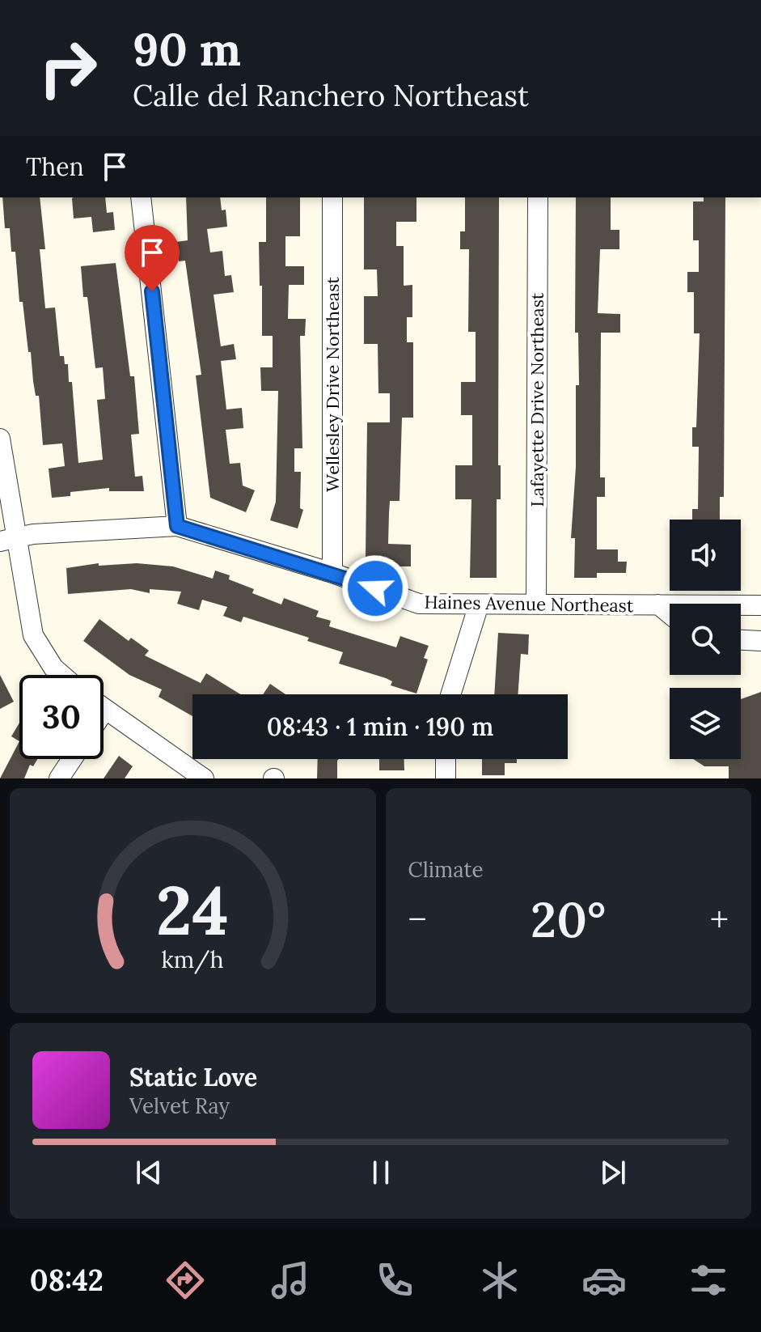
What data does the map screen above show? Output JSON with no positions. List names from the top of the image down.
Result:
{
  "streets": {
    "street": ["Wellesley Drive Northeast", "Lafayette Drive Northeast", "Haines Avenue Northeast"]
  },
  "crossings": [
    ["Wellesley Drive Northeast", "Haines Avenue Northeast"],
    ["Lafayette Drive Northeast", "Haines Avenue Northeast"]
  ],
  "page": {
    "turn": ["90 m", "Calle del Ranchero Northeast"],
    "then": "Then",
    "limit": "30",
    "trip": "08:43 · 1 min · 190 m",
    "tile": "Climate",
    "heat": ["−", "20°", "+"],
    "song": ["Static Love", "Velvet Ray"],
    "tabs": "08:42",
    "gauge": ["24", "km/h"]
  }
}
